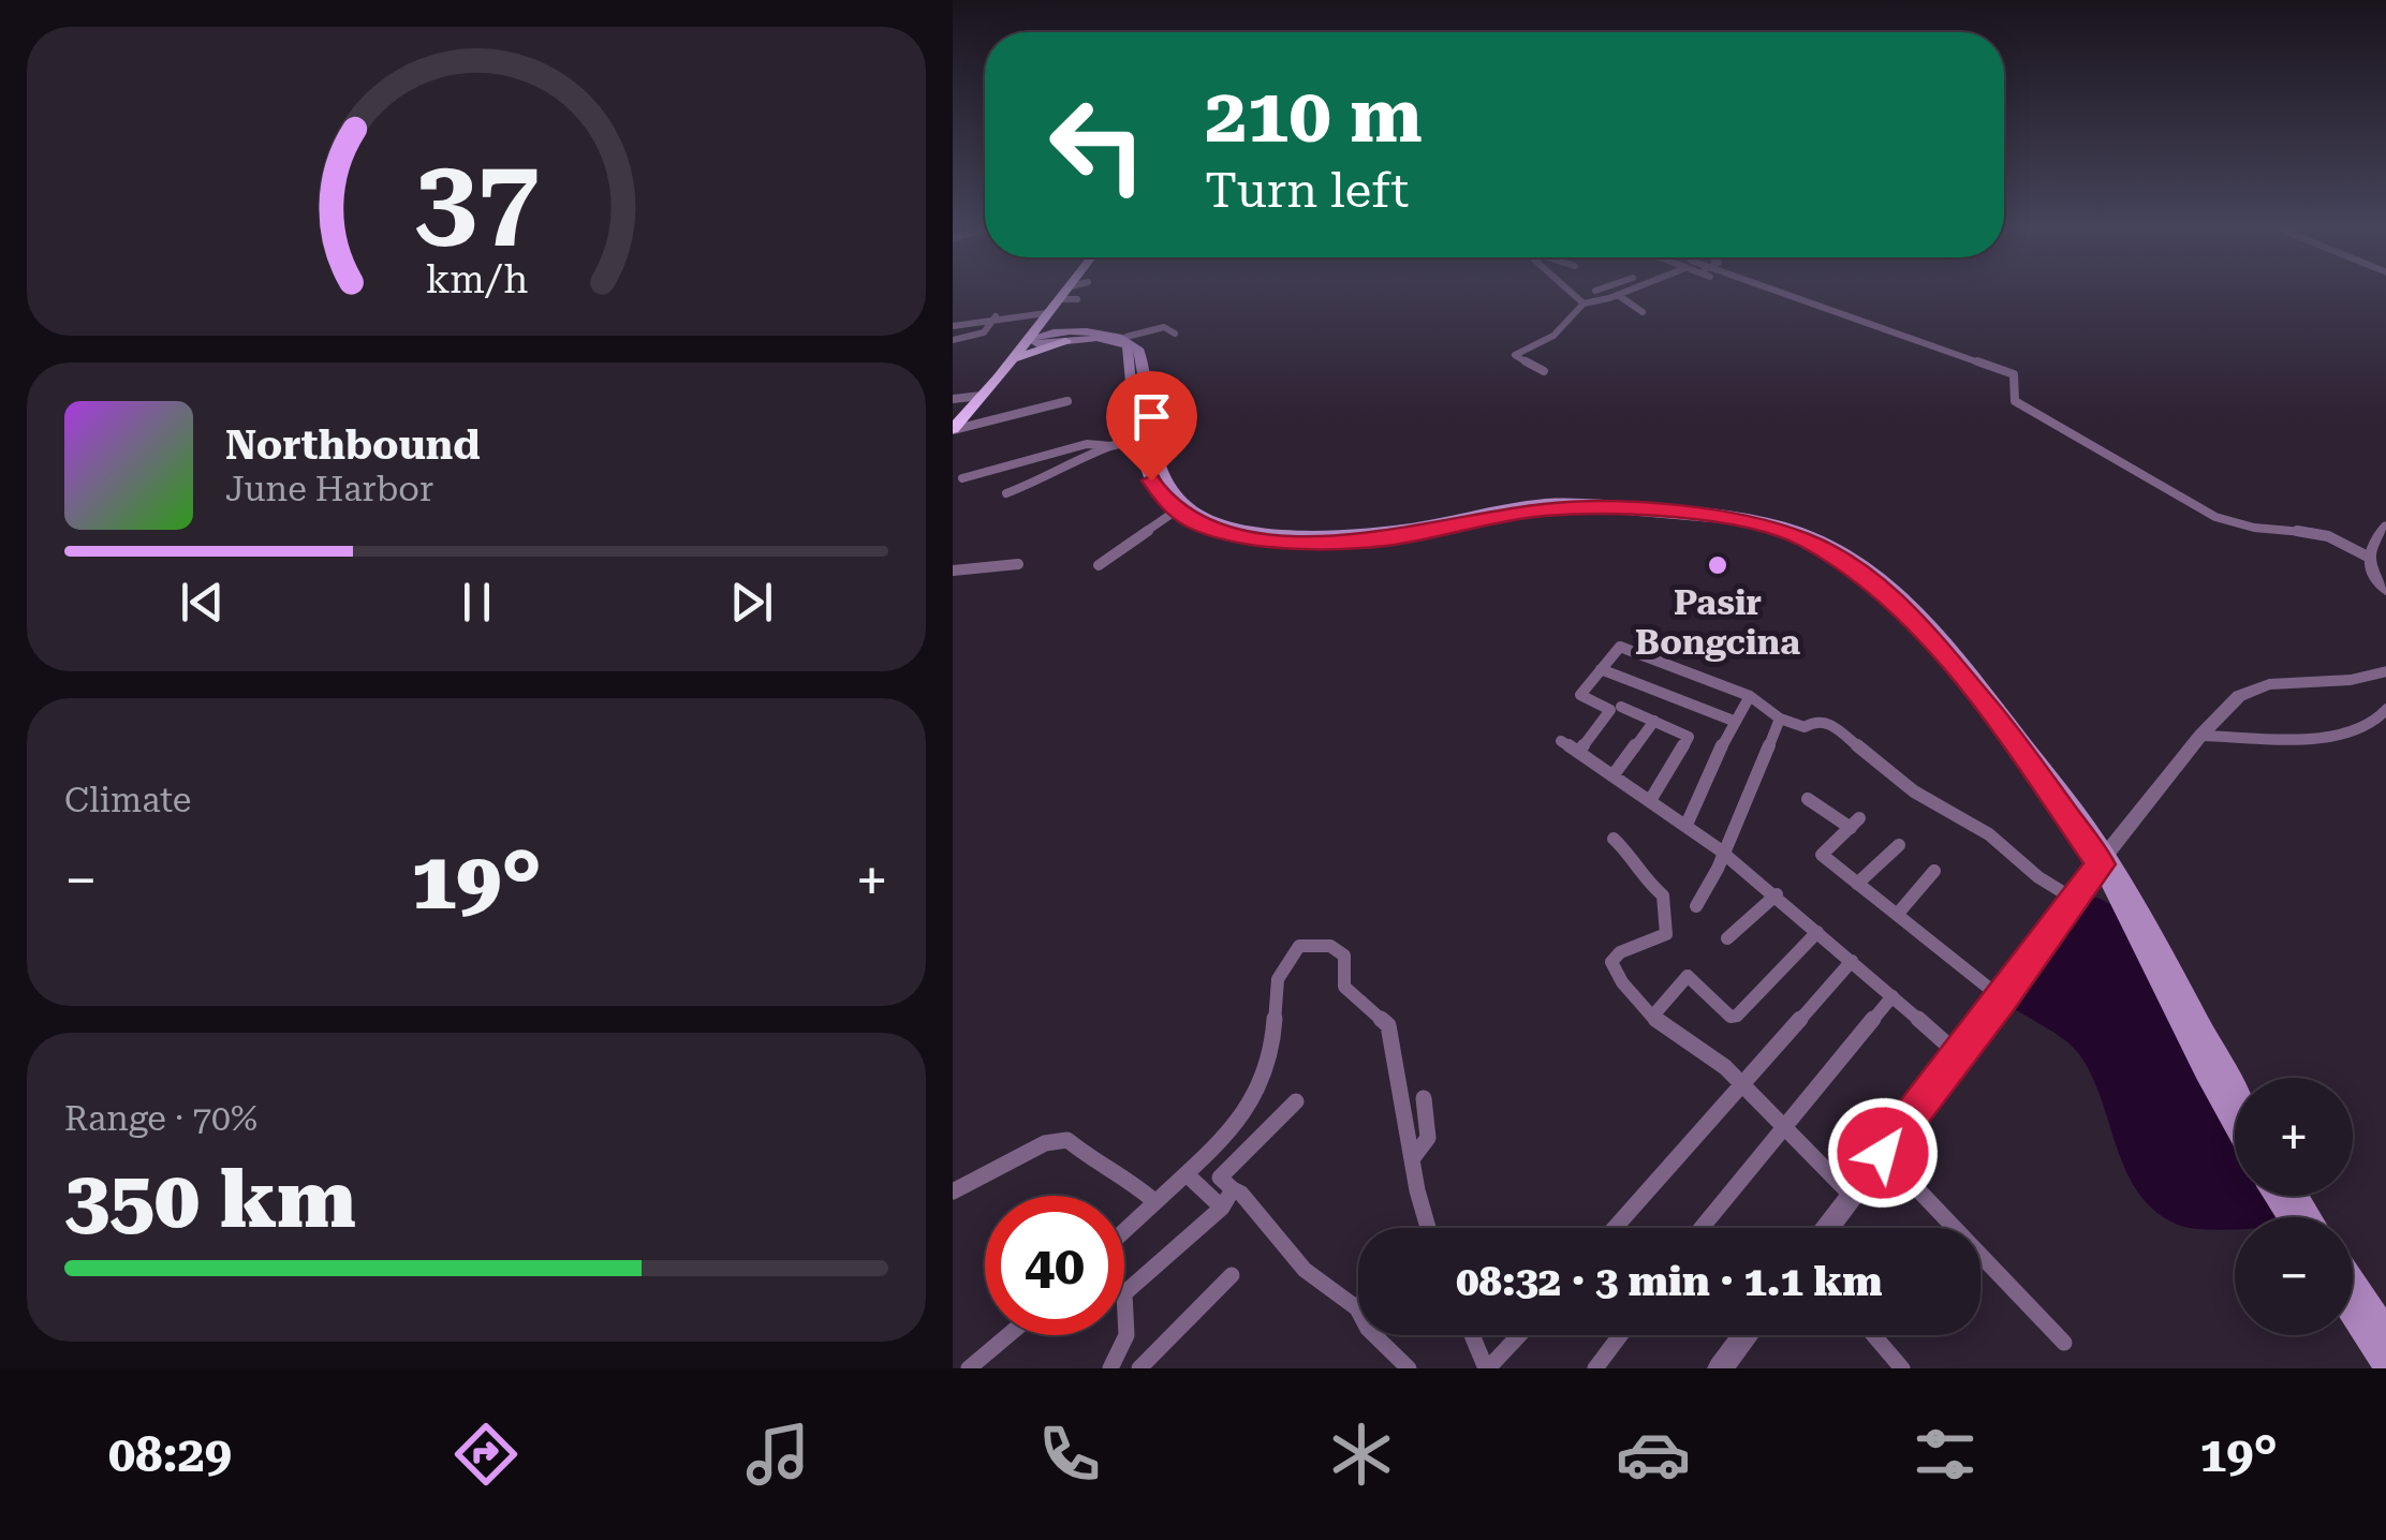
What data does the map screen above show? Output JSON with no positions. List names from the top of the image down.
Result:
{
  "places": ["Pasir Bongcina"],
  "page": {
    "turn": ["210 m", "Turn left"],
    "song": ["Northbound", "June Harbor"],
    "tile": [
      "Climate",
      ["Range · 70%", "350 km"]
    ],
    "heat": ["−", "19°", "+"],
    "map_buttons": ["+", "−"],
    "limit": "40",
    "trip": "08:32 · 3 min · 1.1 km",
    "tabs": ["08:29", "19°"],
    "gauge": ["37", "km/h"]
  }
}
